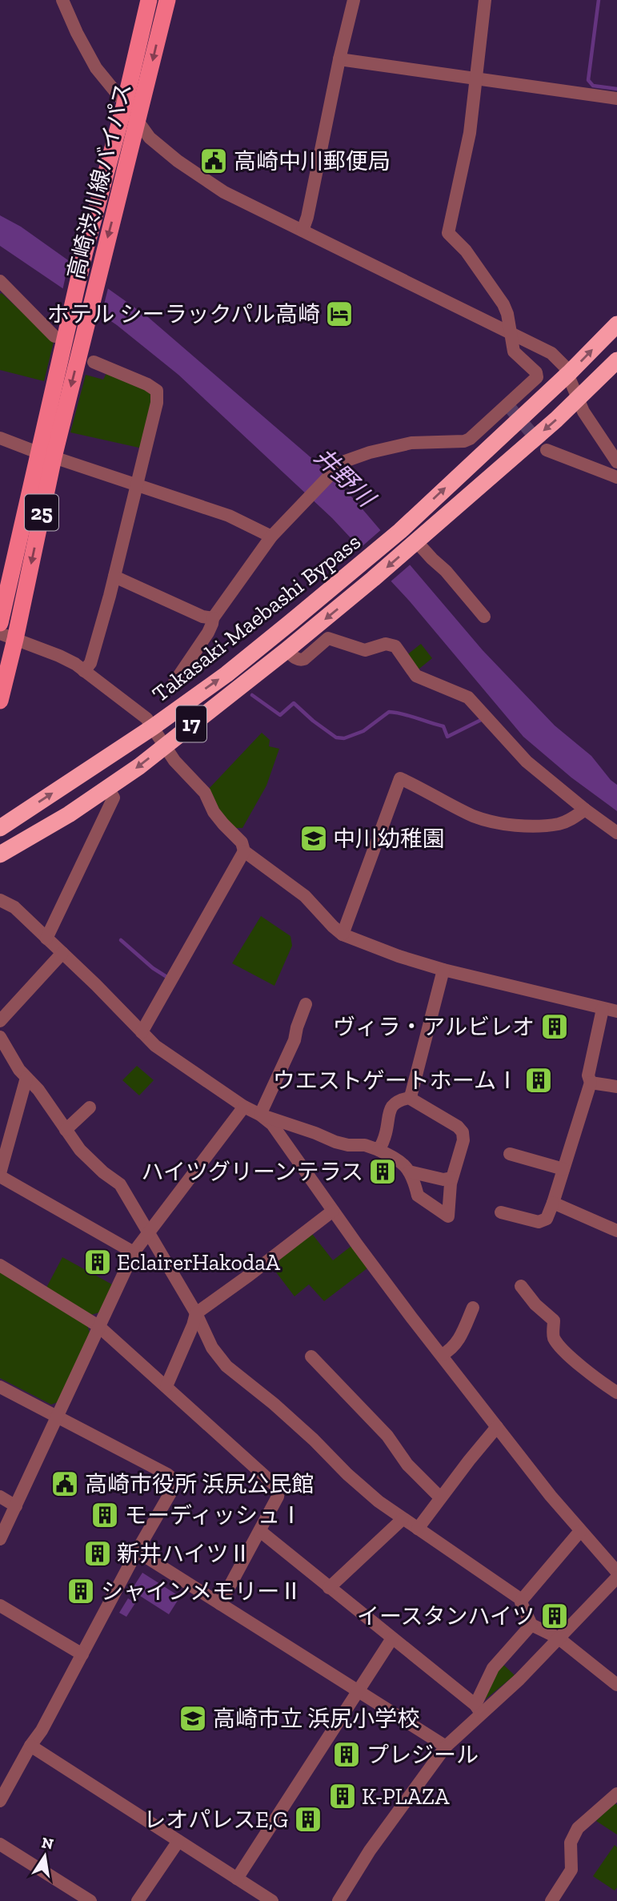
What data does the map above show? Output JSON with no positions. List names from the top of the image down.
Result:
{
  "streets": {
    "highway": ["Takasaki-Maebashi Bypass", "17"],
    "main road": ["高崎渋川線バイパス", "25"]
  },
  "water": ["井野川"],
  "places": {
    "public building": ["高崎中川郵便局", "高崎市役所 浜尻公民館"],
    "hotel": ["ホテル シーラックパル高崎"],
    "school or university": ["中川幼稚園", "高崎市立 浜尻小学校"],
    "building": [
      "ヴィラ・アルビレオ",
      "ウエストゲートホームⅠ",
      "ハイツグリーンテラス",
      "EclairerHakodaA",
      "モーディッシュⅠ",
      "新井ハイツⅡ",
      "シャインメモリーⅡ",
      "イースタンハイツ",
      "プレジール",
      "K-PLAZA",
      "レオパレスE,G"
    ]
  },
  "north": "top"
}
